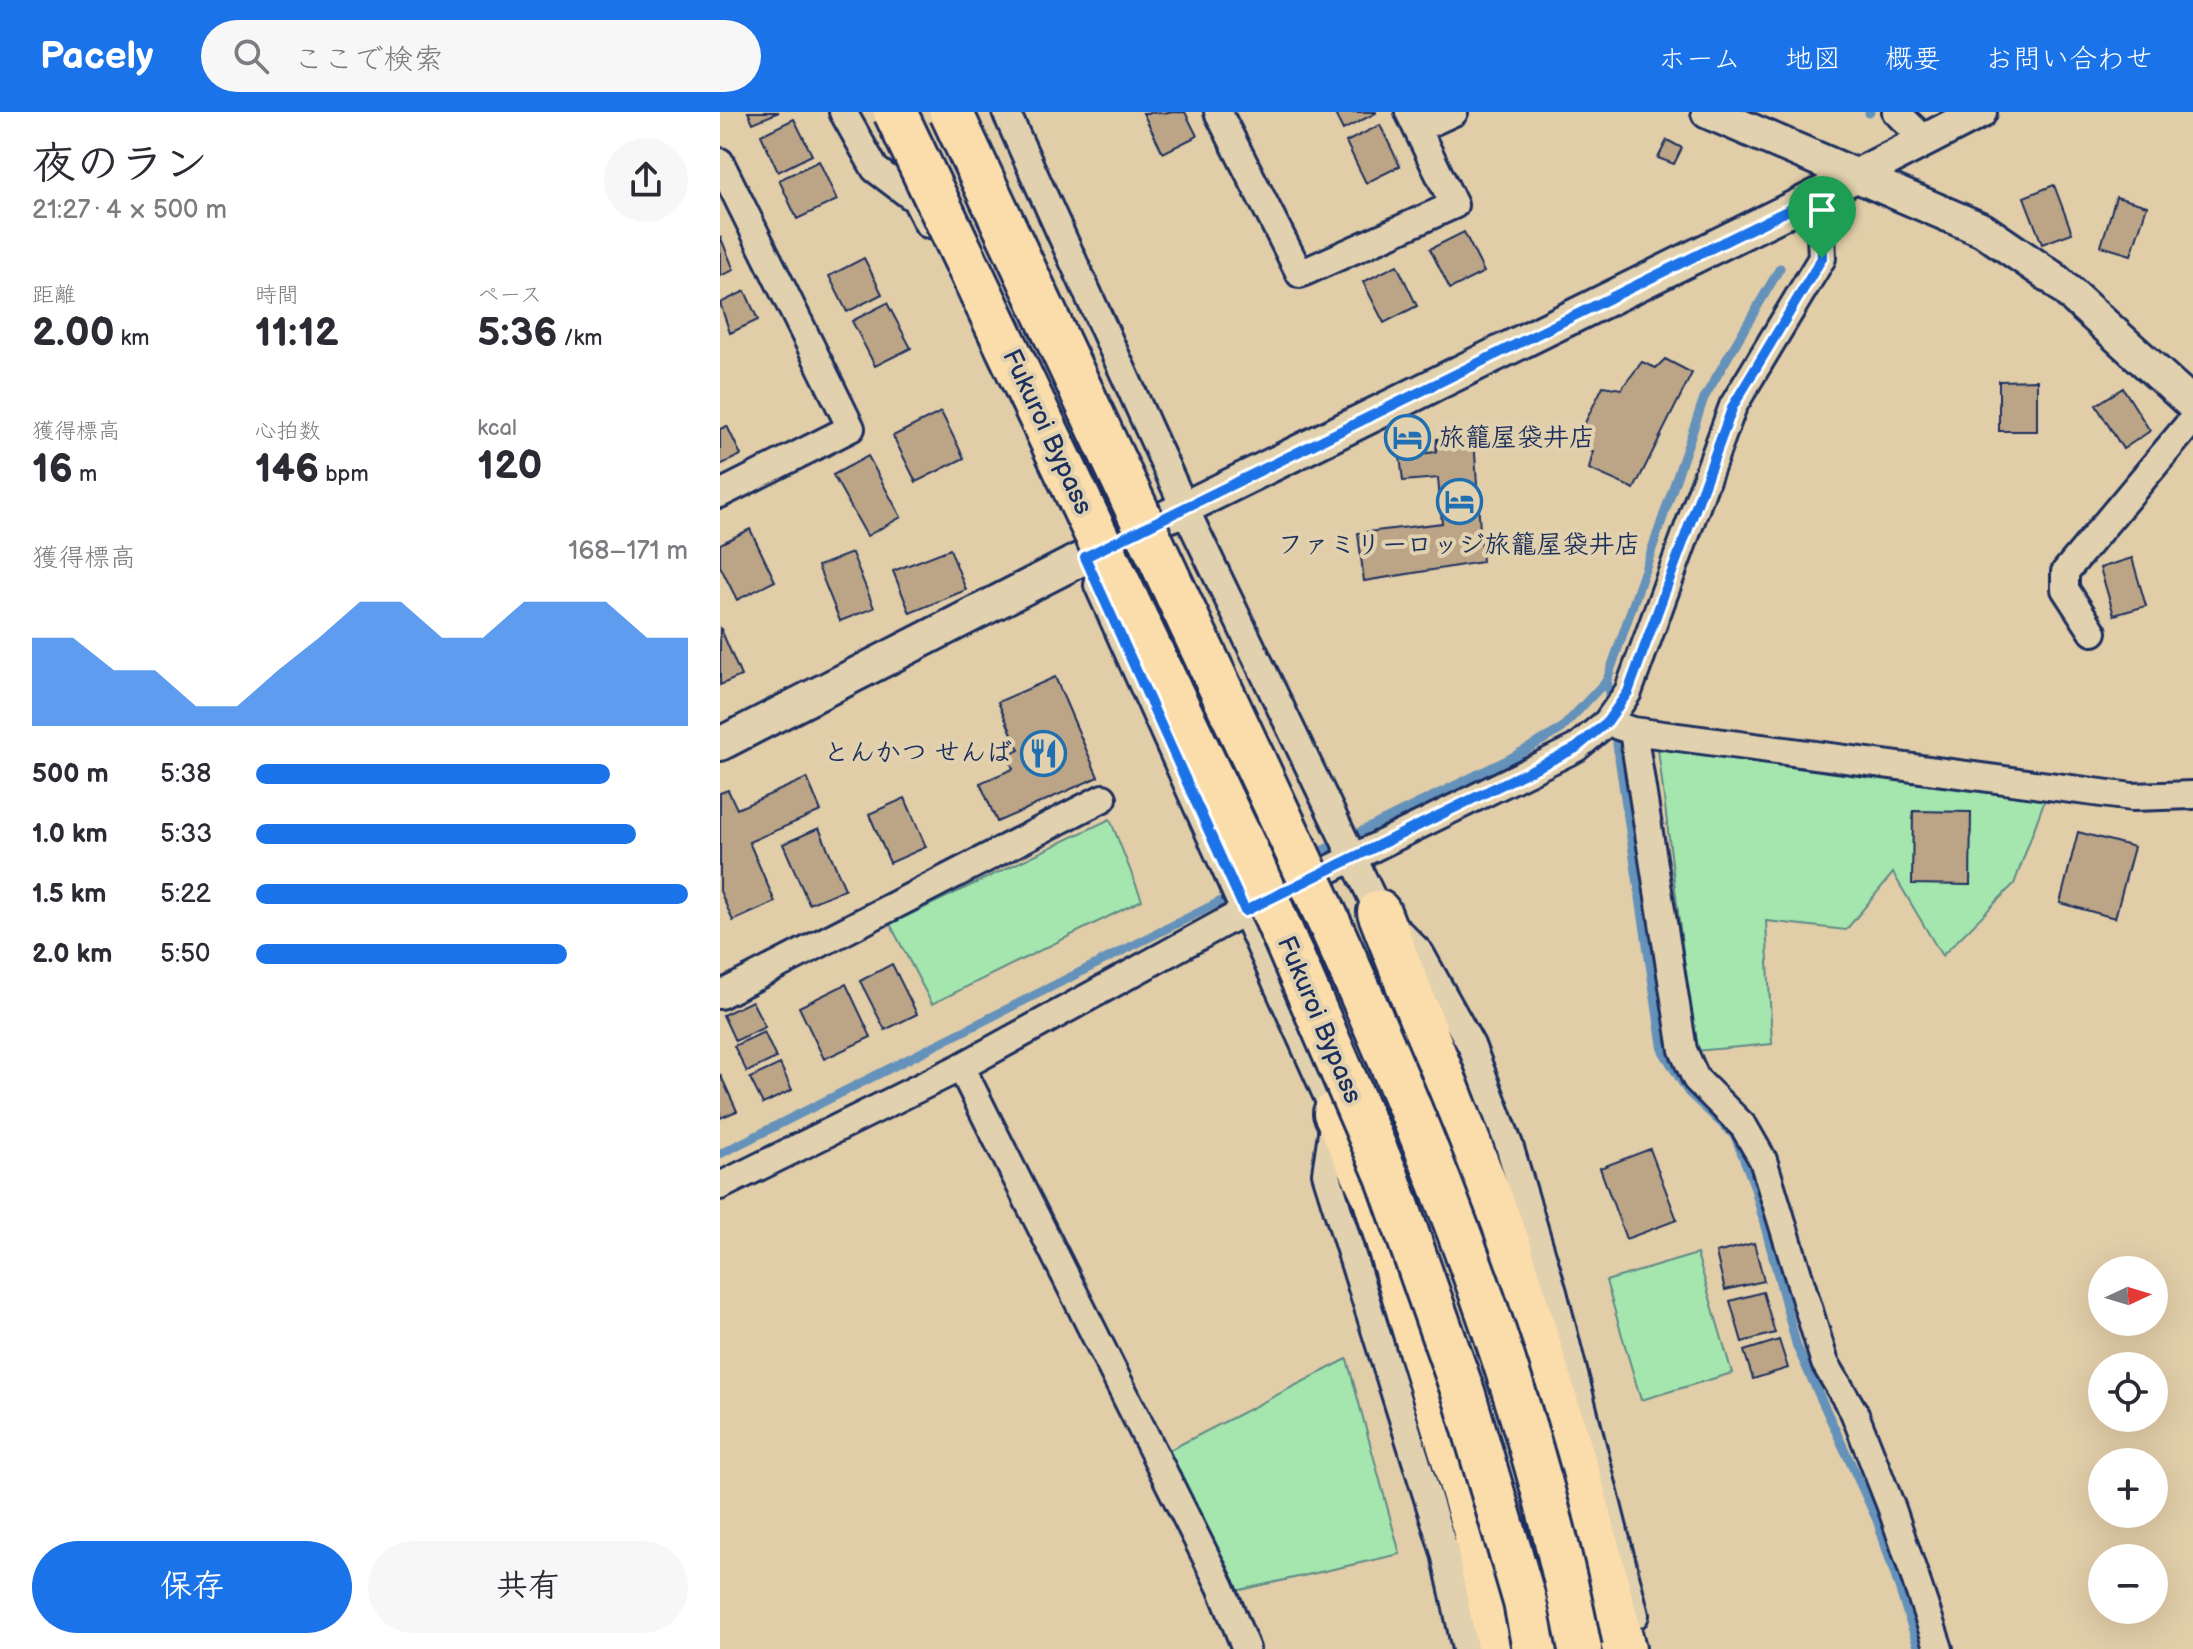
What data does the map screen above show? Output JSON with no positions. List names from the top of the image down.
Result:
{
  "streets": {
    "highway": ["Fukuroi Bypass"]
  },
  "places": {
    "hotel": ["旅籠屋袋井店", "ファミリーロッジ旅籠屋袋井店"],
    "restaurant": ["とんかつ せんば"]
  },
  "north": "right",
  "page": {
    "header": "Pacely",
    "search": "ここで検索",
    "nav": [
      "ホーム",
      "地図",
      "概要",
      "お問い合わせ"
    ],
    "heading": ["夜のラン", "21:27 · 4 × 500 m"],
    "stats": [
      ["距離", "2.00 km"],
      ["時間", "11:12"],
      ["ペース", "5:36 /km"],
      ["獲得標高", "16 m"],
      ["心拍数", "146 bpm"],
      ["kcal", "120"]
    ],
    "chart": ["獲得標高", "168–171 m"],
    "list": [
      {
        "name": "500 m",
        "note": "5:38"
      },
      {
        "name": "1.0 km",
        "note": "5:33"
      },
      {
        "name": "1.5 km",
        "note": "5:22"
      },
      {
        "name": "2.0 km",
        "note": "5:50"
      }
    ],
    "map_buttons": ["+", "−"],
    "buttons": ["保存", "共有"]
  }
}
